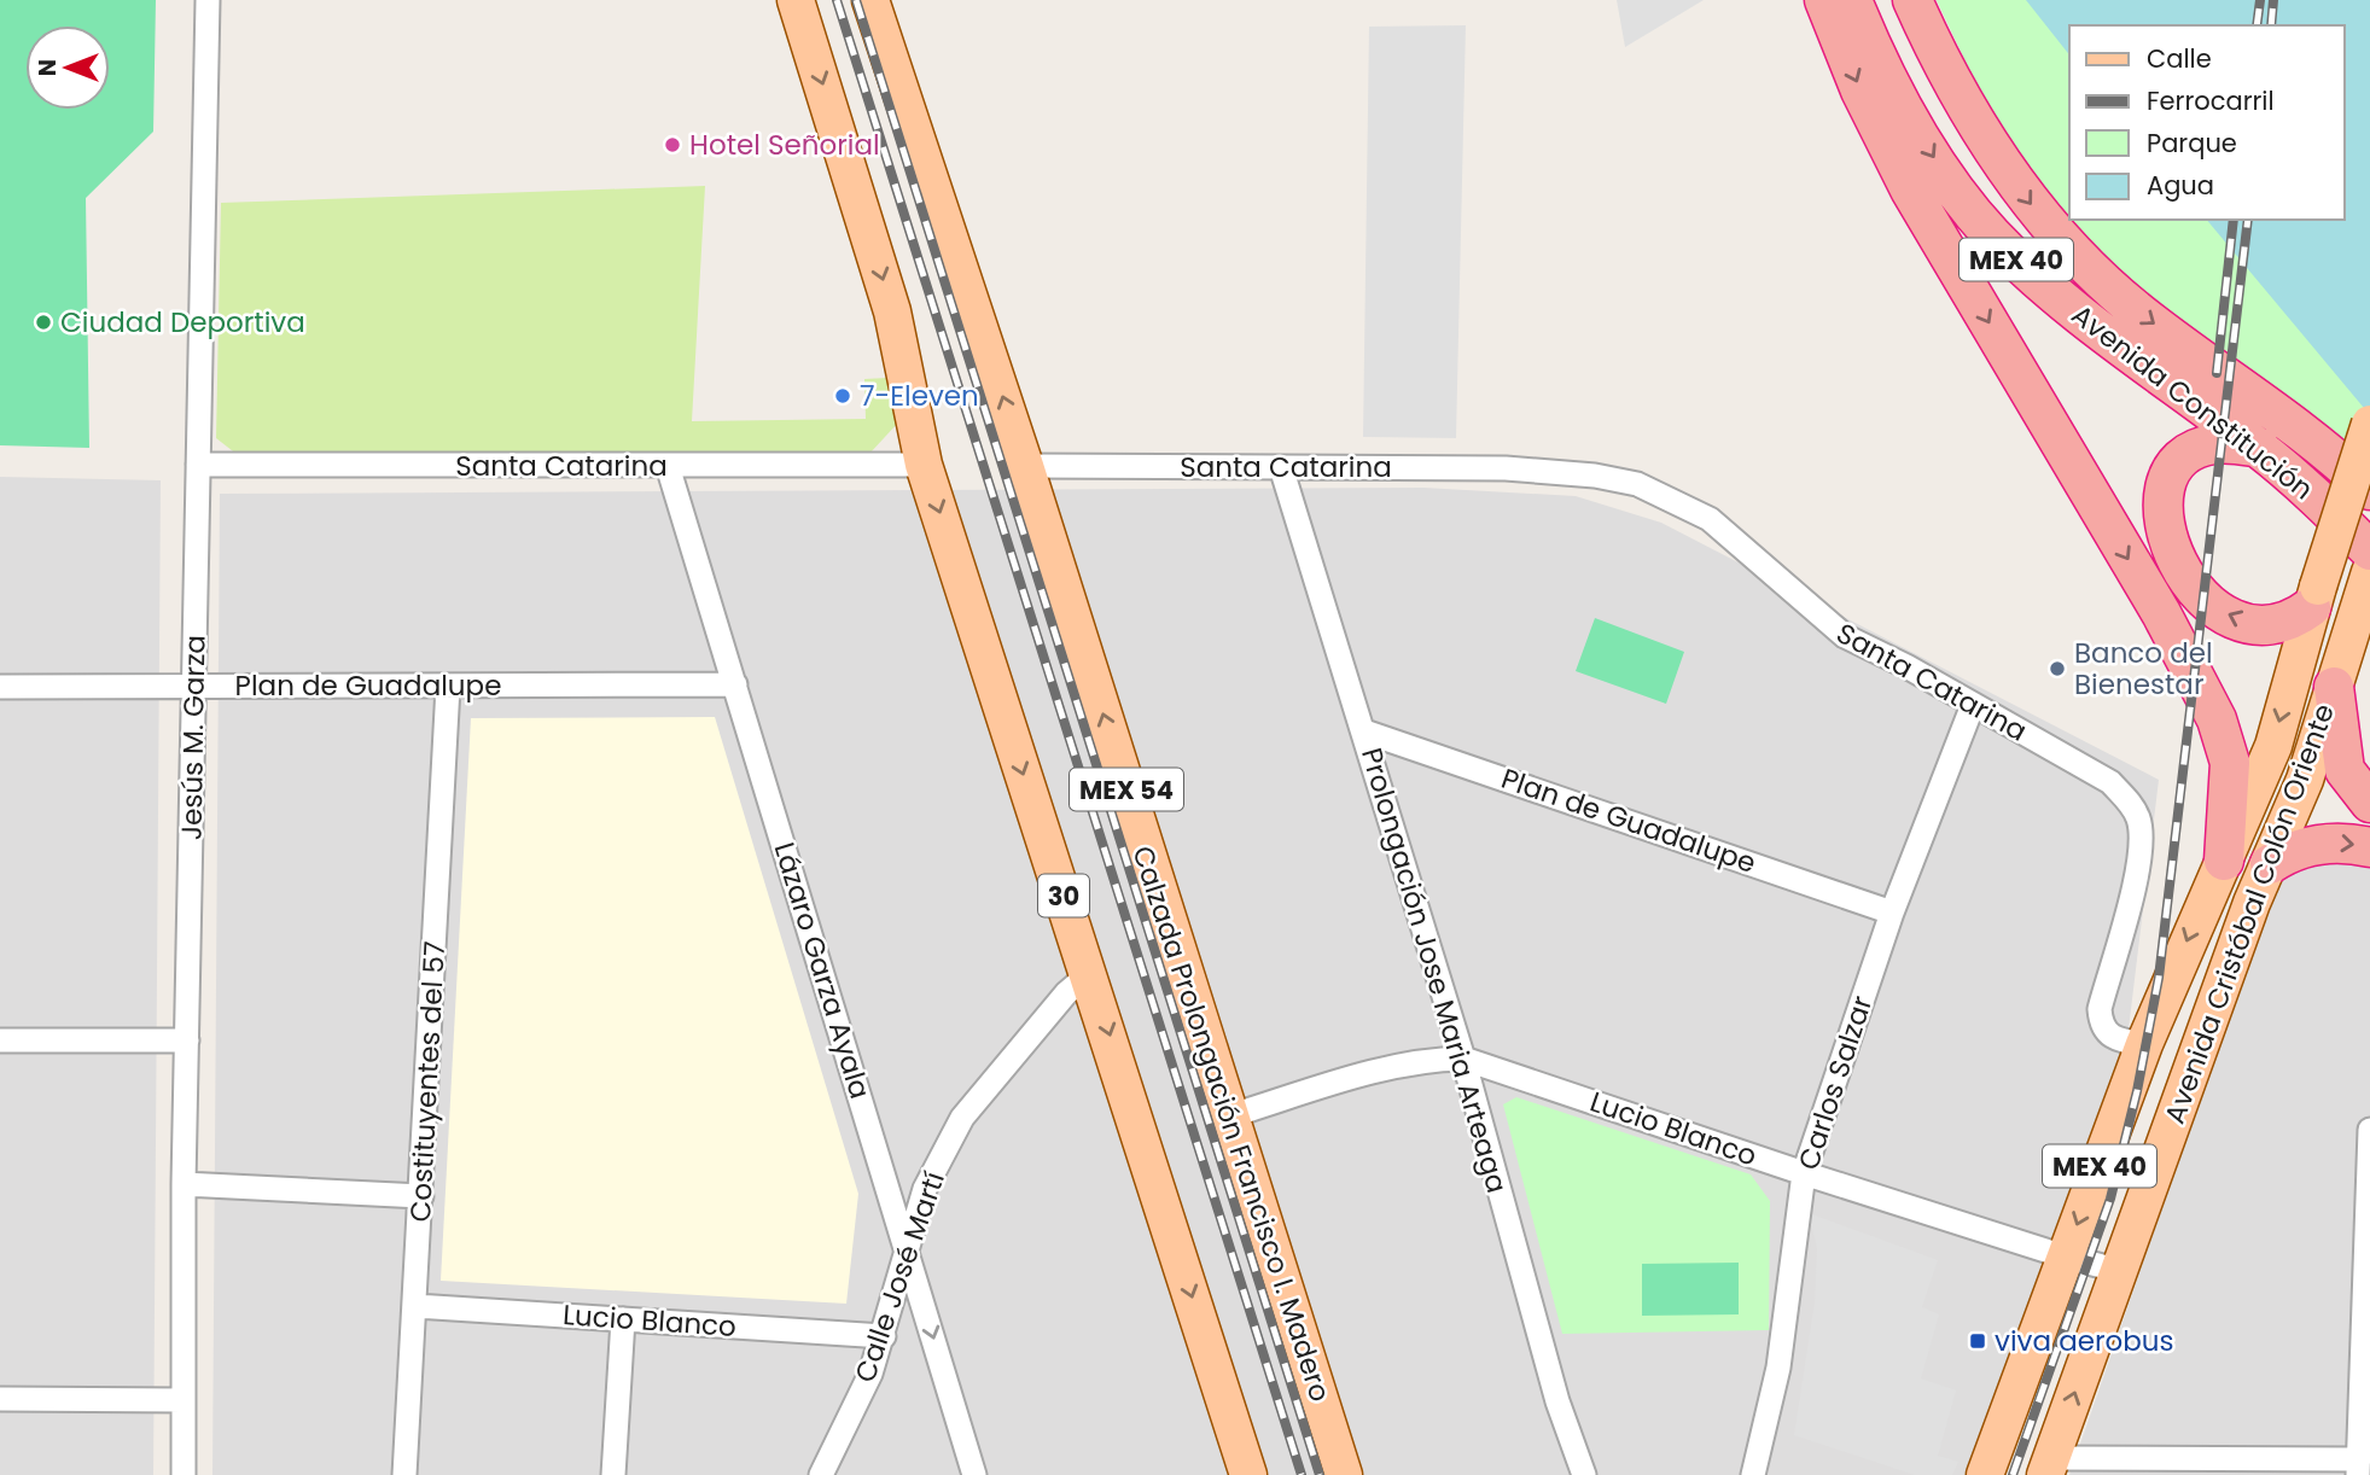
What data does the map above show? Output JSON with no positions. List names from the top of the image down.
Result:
{
  "streets": {
    "highway": ["MEX 40", "Avenida Constitución"],
    "main road": [
      "MEX 54",
      "30",
      "Avenida Cristóbal Colón Oriente",
      "Calzada Prolongación Francisco I. Madero"
    ],
    "street": [
      "Santa Catarina",
      "Plan de Guadalupe",
      "Jesús M. Garza",
      "Lázaro Garza Ayala",
      "Prolongación Jose Maria Arteaga",
      "Costituyentes del 57",
      "Carlos Salzar",
      "Lucio Blanco",
      "Calle José Martí"
    ]
  },
  "crossings": [
    ["MEX 40", "Avenida Cristóbal Colón Oriente"],
    ["Santa Catarina", "Jesús M. Garza"],
    ["Santa Catarina", "30"],
    ["Santa Catarina", "Avenida Cristóbal Colón Oriente"],
    ["Santa Catarina", "Lázaro Garza Ayala"],
    ["Santa Catarina", "Prolongación Jose Maria Arteaga"],
    ["Santa Catarina", "Carlos Salzar"],
    ["Santa Catarina", "Calzada Prolongación Francisco I. Madero"],
    ["Plan de Guadalupe", "Jesús M. Garza"],
    ["Plan de Guadalupe", "Lázaro Garza Ayala"],
    ["Plan de Guadalupe", "Prolongación Jose Maria Arteaga"],
    ["Plan de Guadalupe", "Costituyentes del 57"],
    ["Plan de Guadalupe", "Carlos Salzar"],
    ["30", "Calle José Martí"],
    ["Avenida Cristóbal Colón Oriente", "Lucio Blanco"],
    ["Lázaro Garza Ayala", "Calle José Martí"],
    ["Prolongación Jose Maria Arteaga", "Lucio Blanco"],
    ["Costituyentes del 57", "Lucio Blanco"],
    ["Carlos Salzar", "Lucio Blanco"],
    ["Calzada Prolongación Francisco I. Madero", "Lucio Blanco"],
    ["Lucio Blanco", "Calle José Martí"]
  ],
  "places": {
    "other": [
      "Hotel Señorial",
      "Ciudad Deportiva",
      "7-Eleven",
      "Banco del Bienestar"
    ],
    "transit": ["viva aerobus"]
  },
  "legend": [
    "Calle",
    "Ferrocarril",
    "Parque",
    "Agua"
  ],
  "north": "left"
}
